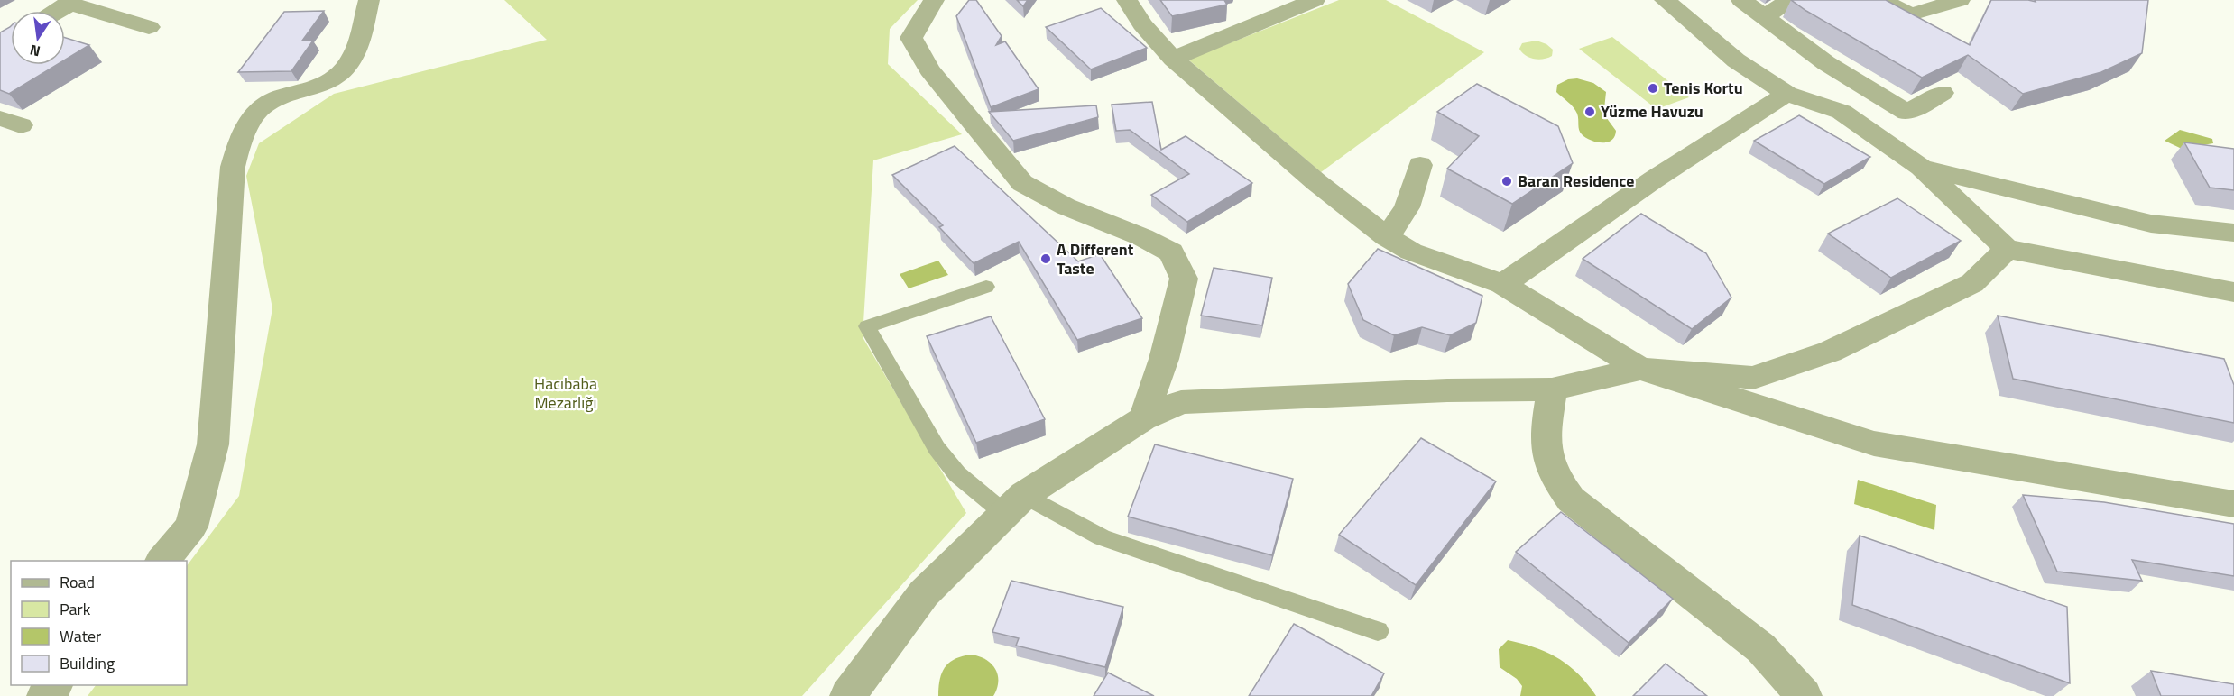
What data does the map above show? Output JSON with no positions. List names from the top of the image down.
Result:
{
  "parks": ["Hacıbaba Mezarlığı"],
  "places": [
    "Tenis Kortu",
    "Yüzme Havuzu",
    "Baran Residence",
    "A Different Taste"
  ],
  "legend": [
    "Road",
    "Park",
    "Water",
    "Building"
  ],
  "north": "bottom"
}
